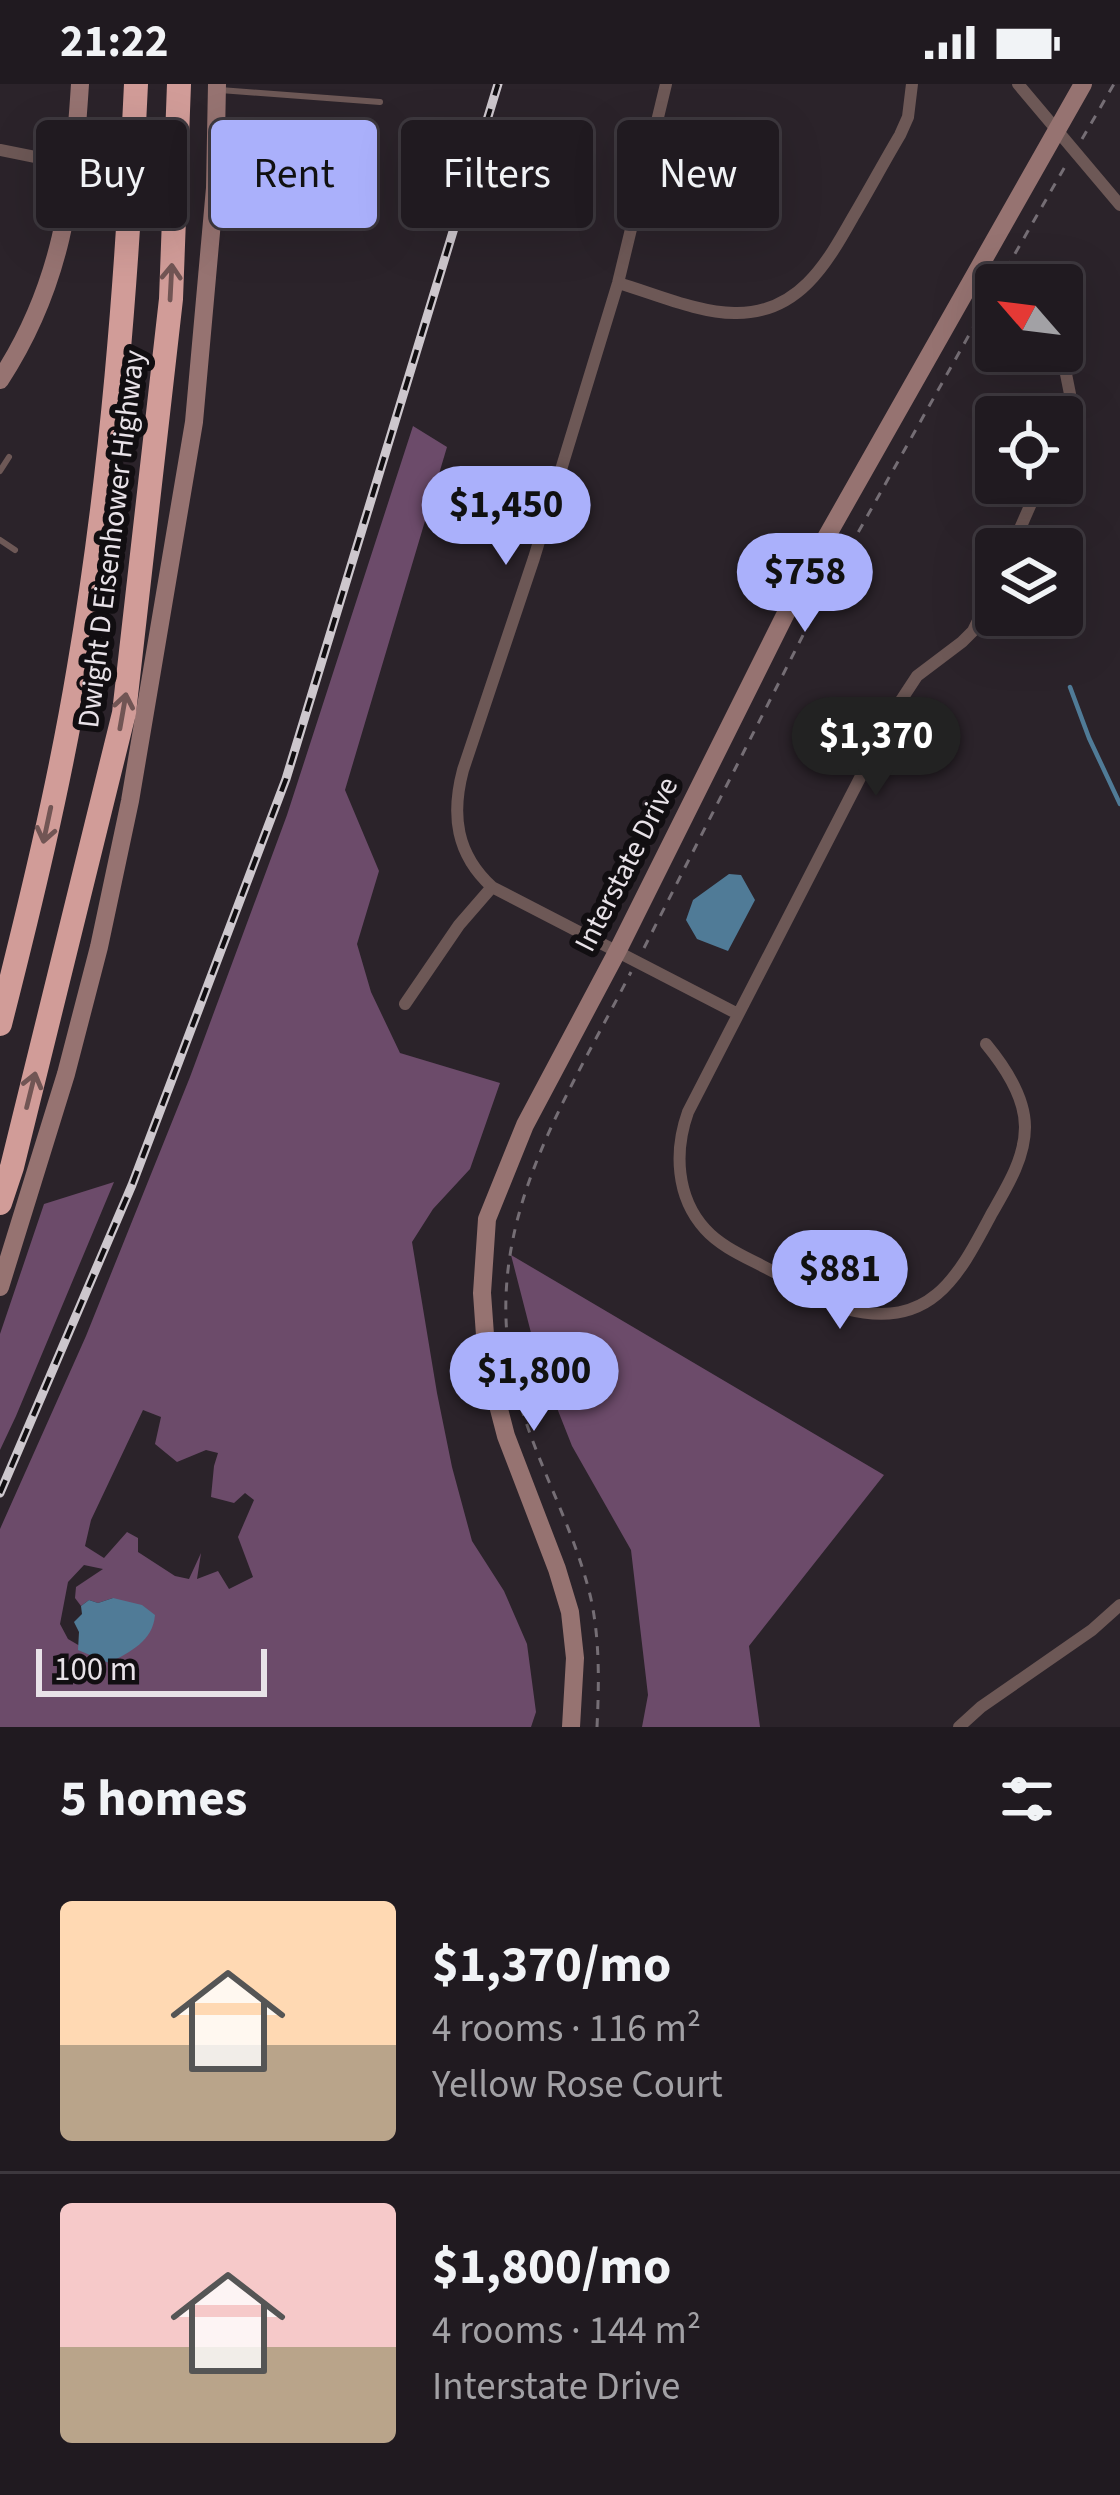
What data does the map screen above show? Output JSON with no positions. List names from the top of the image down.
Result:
{
  "streets": {
    "highway": ["Dwight D Eisenhower Highway"],
    "main road": ["Interstate Drive"]
  },
  "scale_bar": "100 m",
  "north": "top left",
  "page": {
    "status": "21:22",
    "chip": [
      "Buy",
      "Rent",
      "Filters",
      "New"
    ],
    "price": [
      "$1,450",
      "$758",
      "$1,370",
      "$881",
      "$1,800"
    ],
    "scale": "100 m",
    "heading": "5 homes",
    "list": [
      {
        "name": "$1,370/mo",
        "note": "4 rooms · 116 m² · Yellow Rose Court"
      },
      {
        "name": "$1,800/mo",
        "note": "4 rooms · 144 m² · Interstate Drive"
      }
    ]
  }
}
